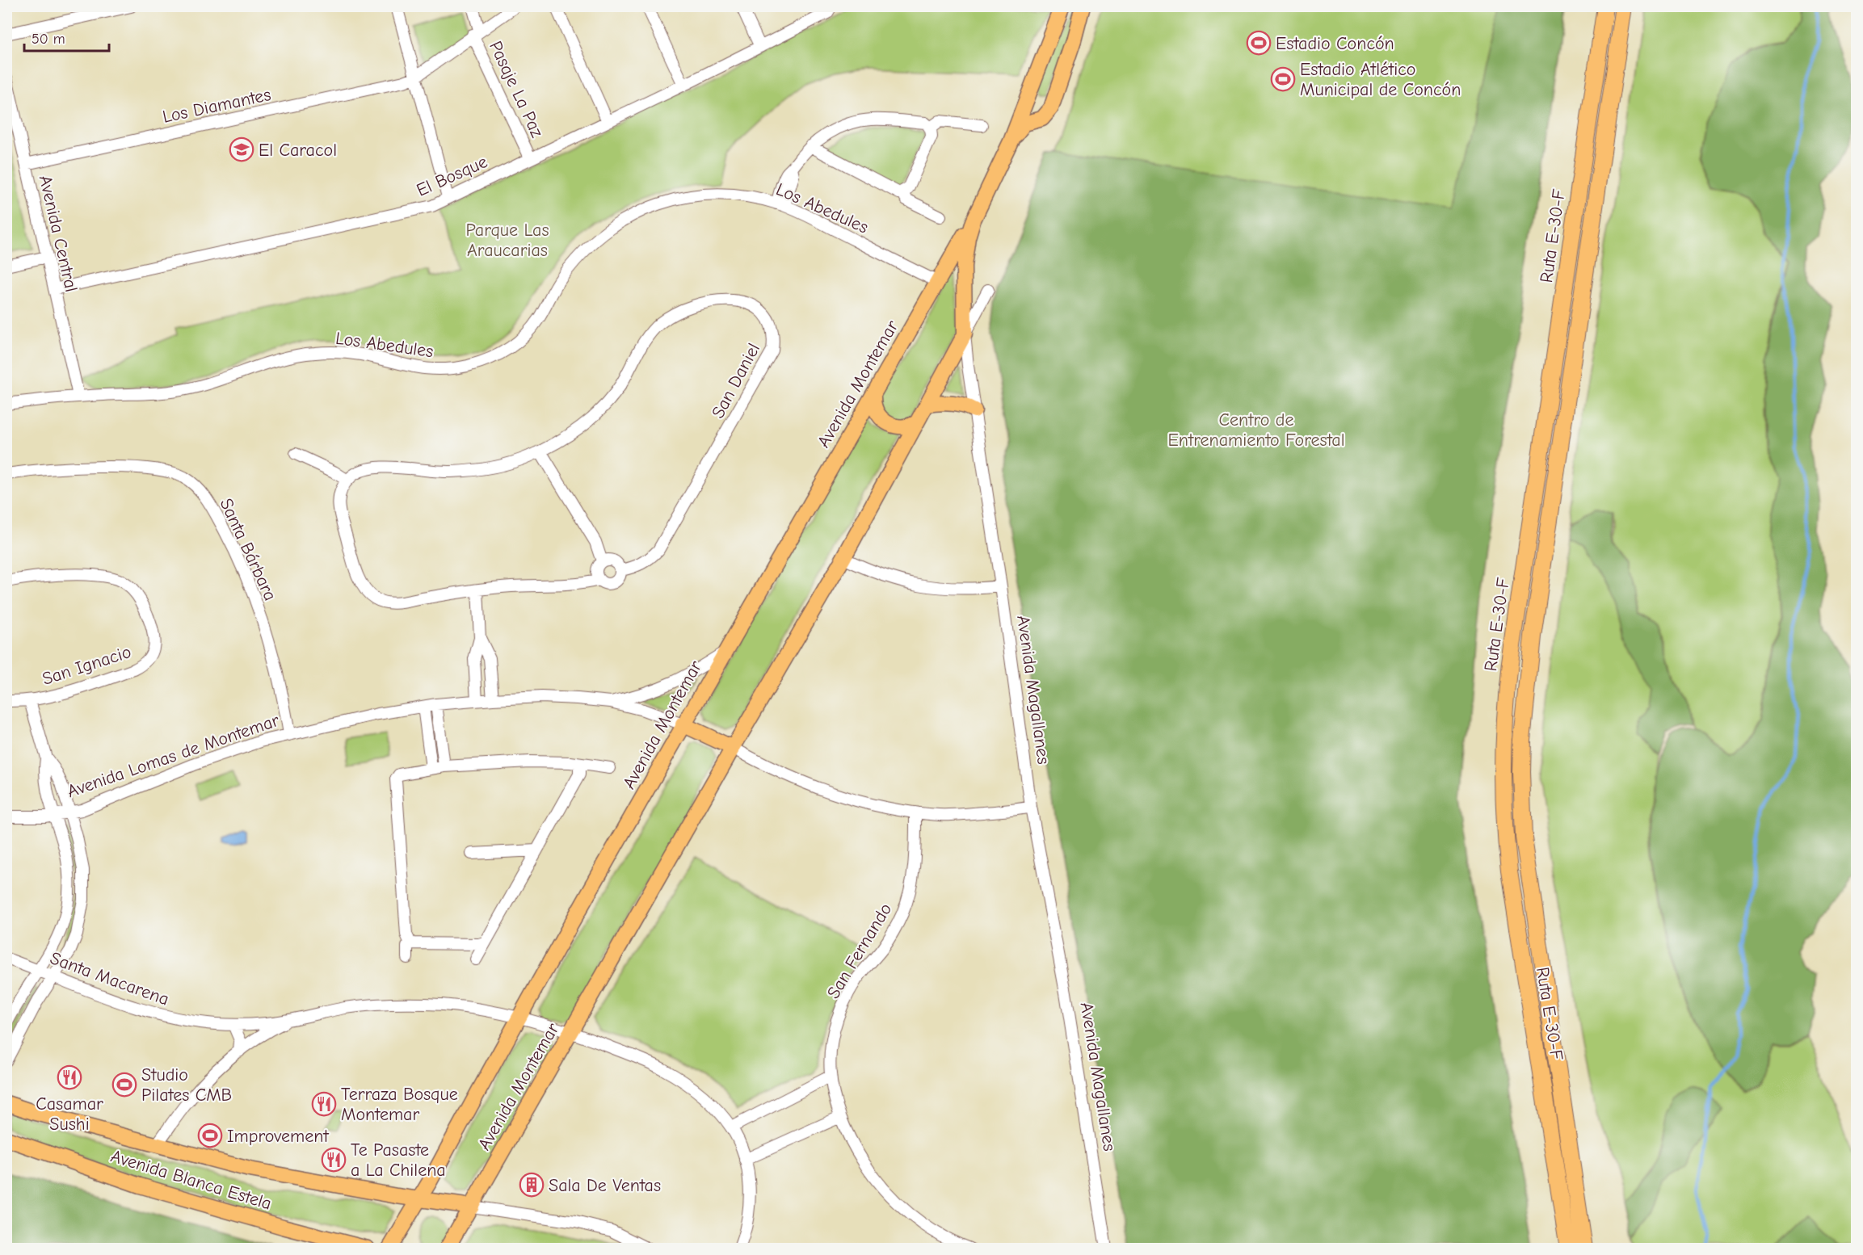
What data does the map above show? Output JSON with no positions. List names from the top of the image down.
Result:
{
  "streets": {
    "highway": ["Ruta E-30-F"],
    "main road": [
      "Avenida Montemar",
      "Avenida Magallanes",
      "Avenida Lomas de Montemar",
      "Avenida Blanca Estela"
    ],
    "street": [
      "Pasaje La Paz",
      "Los Diamantes",
      "El Bosque",
      "Los Abedules",
      "Avenida Central",
      "San Daniel",
      "Santa Bárbara",
      "San Ignacio",
      "San Fernando",
      "Santa Macarena"
    ]
  },
  "crossings": [
    ["Pasaje La Paz", "El Bosque"],
    ["Los Diamantes", "Avenida Central"],
    ["El Bosque", "Avenida Central"],
    ["Los Abedules", "Avenida Central"],
    ["Los Abedules", "Avenida Montemar"],
    ["Avenida Montemar", "Avenida Magallanes"],
    ["Avenida Montemar", "Avenida Lomas de Montemar"],
    ["Avenida Montemar", "Santa Macarena"],
    ["Avenida Montemar", "Avenida Blanca Estela"],
    ["Santa Bárbara", "Avenida Lomas de Montemar"],
    ["San Ignacio", "Avenida Lomas de Montemar"],
    ["San Ignacio", "Santa Macarena"],
    ["Avenida Magallanes", "Avenida Lomas de Montemar"],
    ["Avenida Lomas de Montemar", "San Fernando"],
    ["Santa Macarena", "Avenida Blanca Estela"]
  ],
  "parks": ["Parque Las Araucarias", "Centro de Entrenamiento Forestal"],
  "places": {
    "sports": [
      "Estadio Concón",
      "Estadio Atlético Municipal de Concón",
      "Studio Pilates CMB",
      "Improvement"
    ],
    "school or university": ["El Caracol"],
    "restaurant": ["Casamar Sushi", "Terraza Bosque Montemar", "Te Pasaste a La Chilena"],
    "building": ["Sala De Ventas"]
  },
  "scale_bar": "50 m"
}
